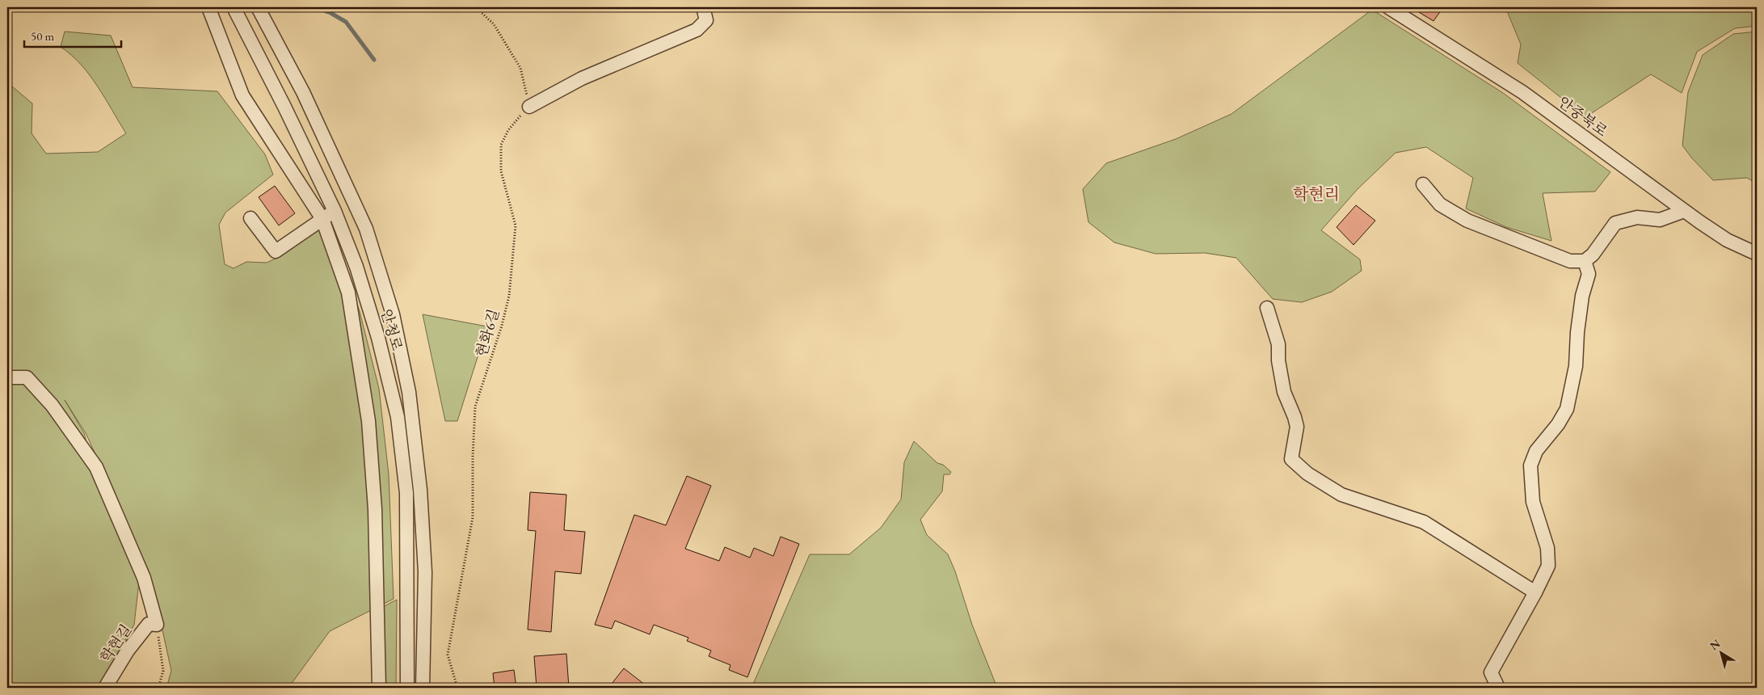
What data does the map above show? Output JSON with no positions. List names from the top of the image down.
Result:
{
  "streets": {
    "street": ["안중북로", "안청로", "학현길"],
    "path": ["현화6길"]
  },
  "districts": ["학현리"],
  "scale_bar": "50 m",
  "north": "top left"
}
